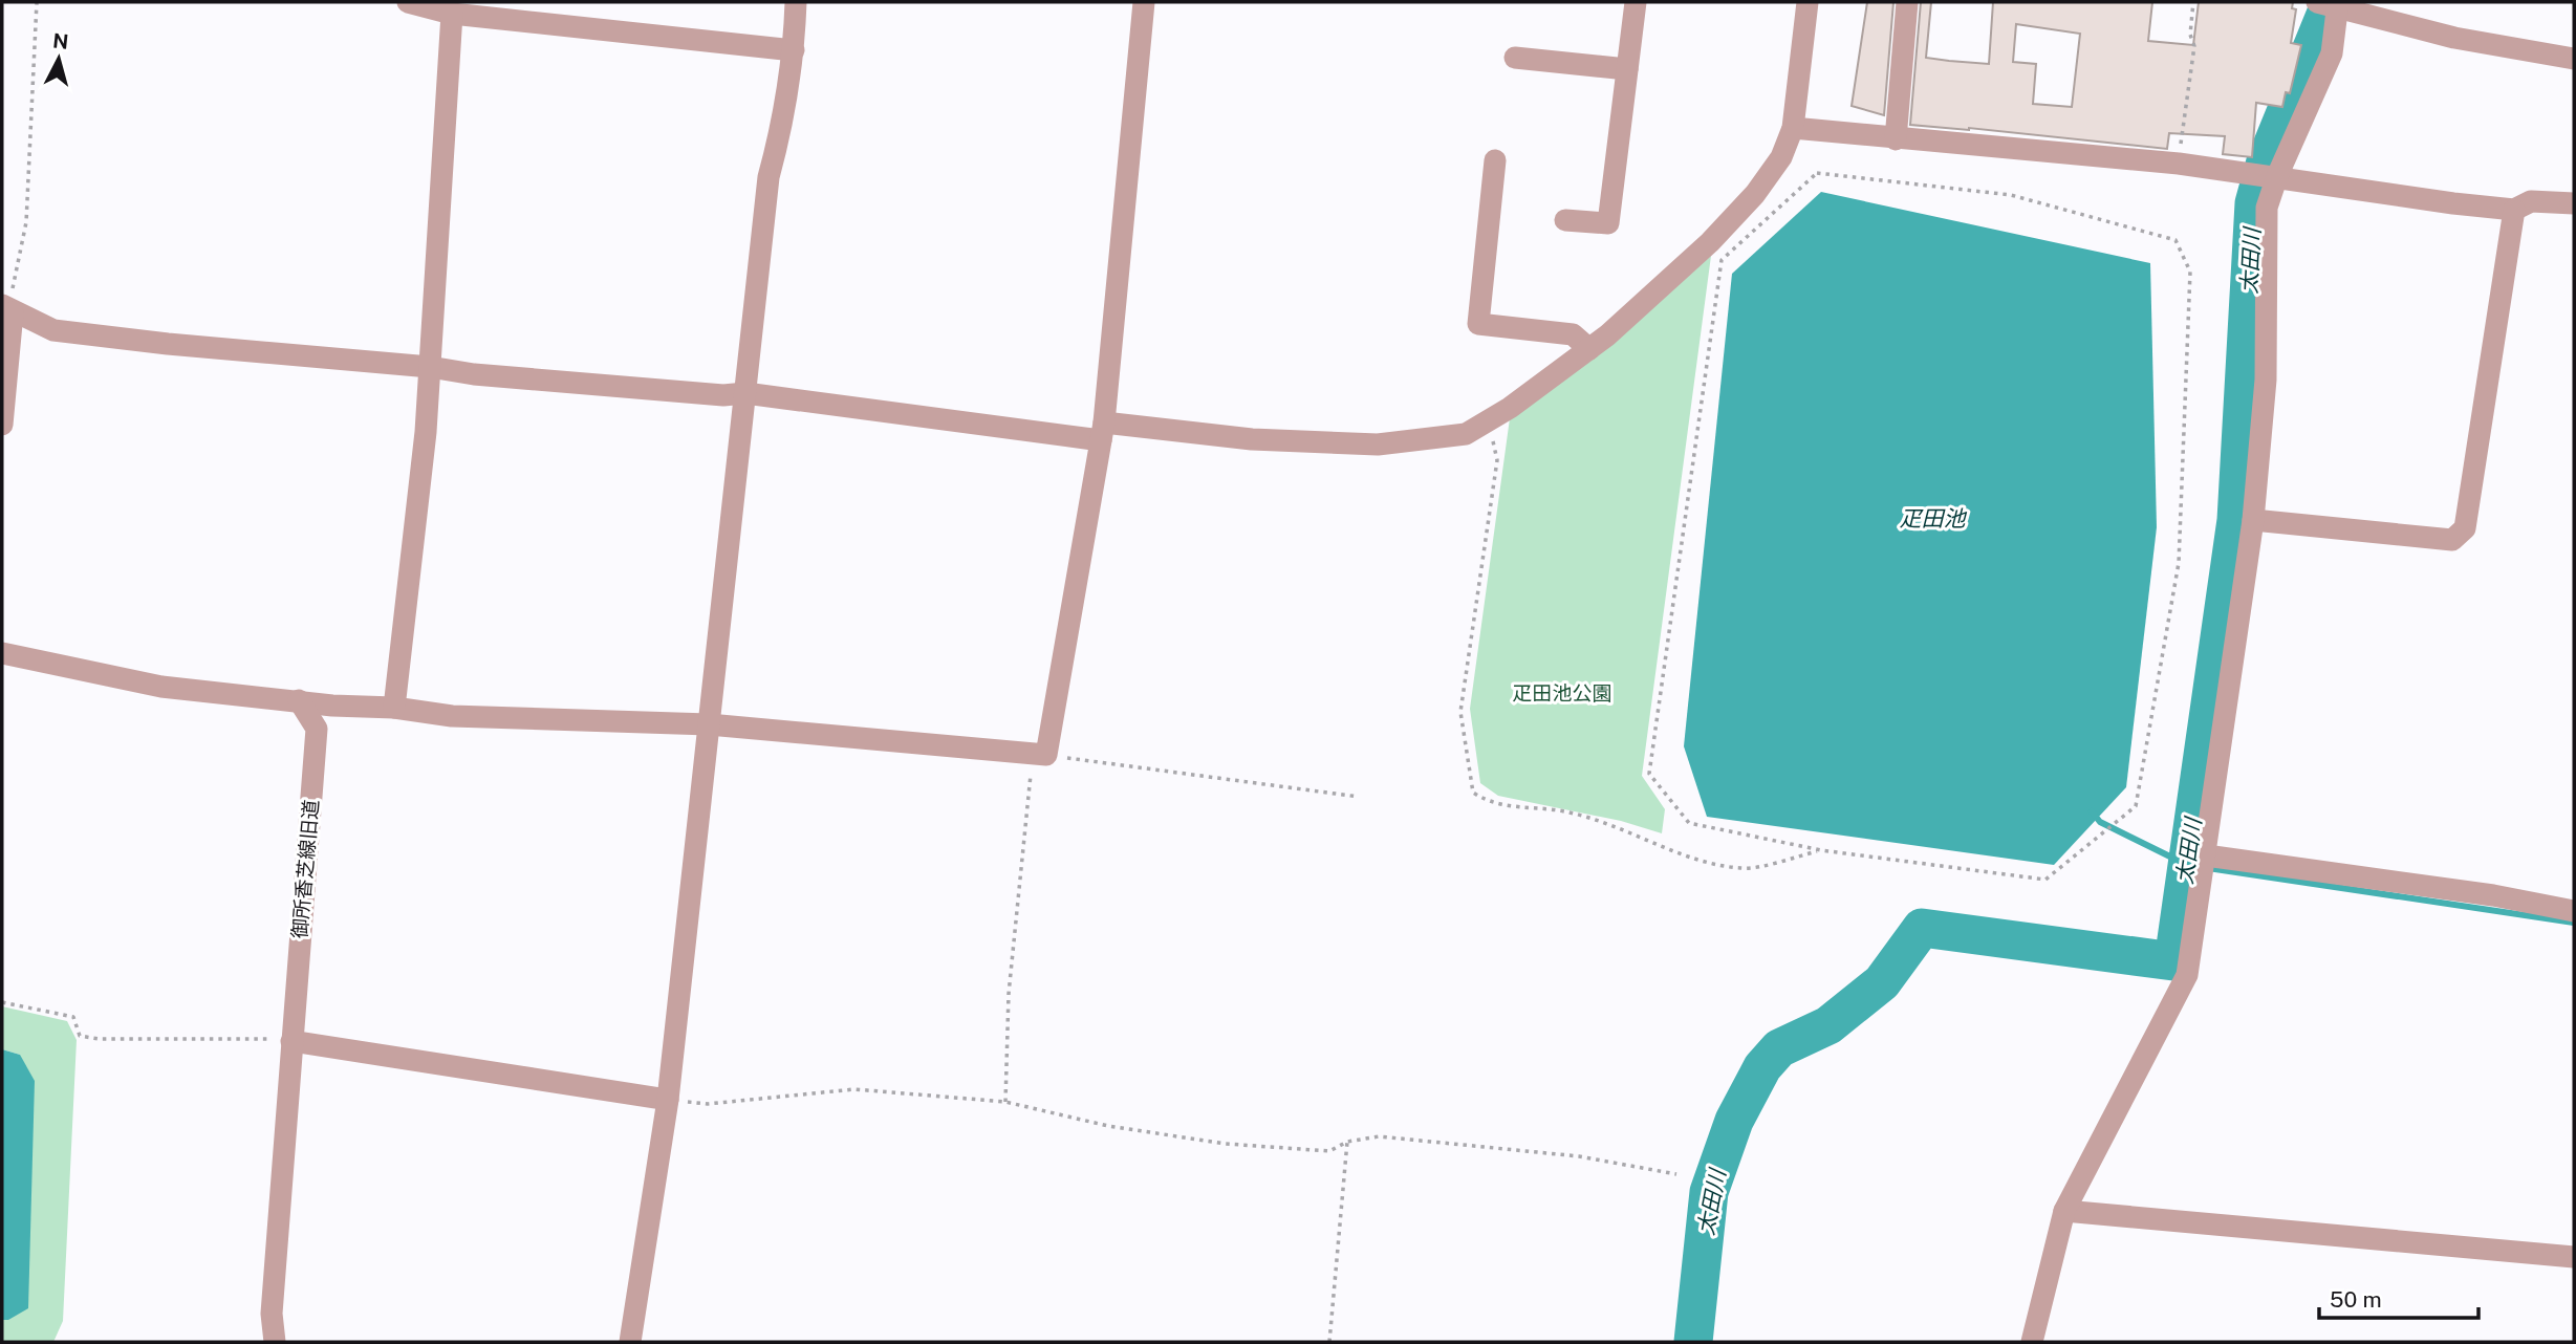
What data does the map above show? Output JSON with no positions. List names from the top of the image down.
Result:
{
  "streets": {
    "street": ["御所香芝線旧道"]
  },
  "water": ["太田川", "疋田池"],
  "parks": ["疋田池公園"],
  "scale_bar": "50 m",
  "north": "top"
}
